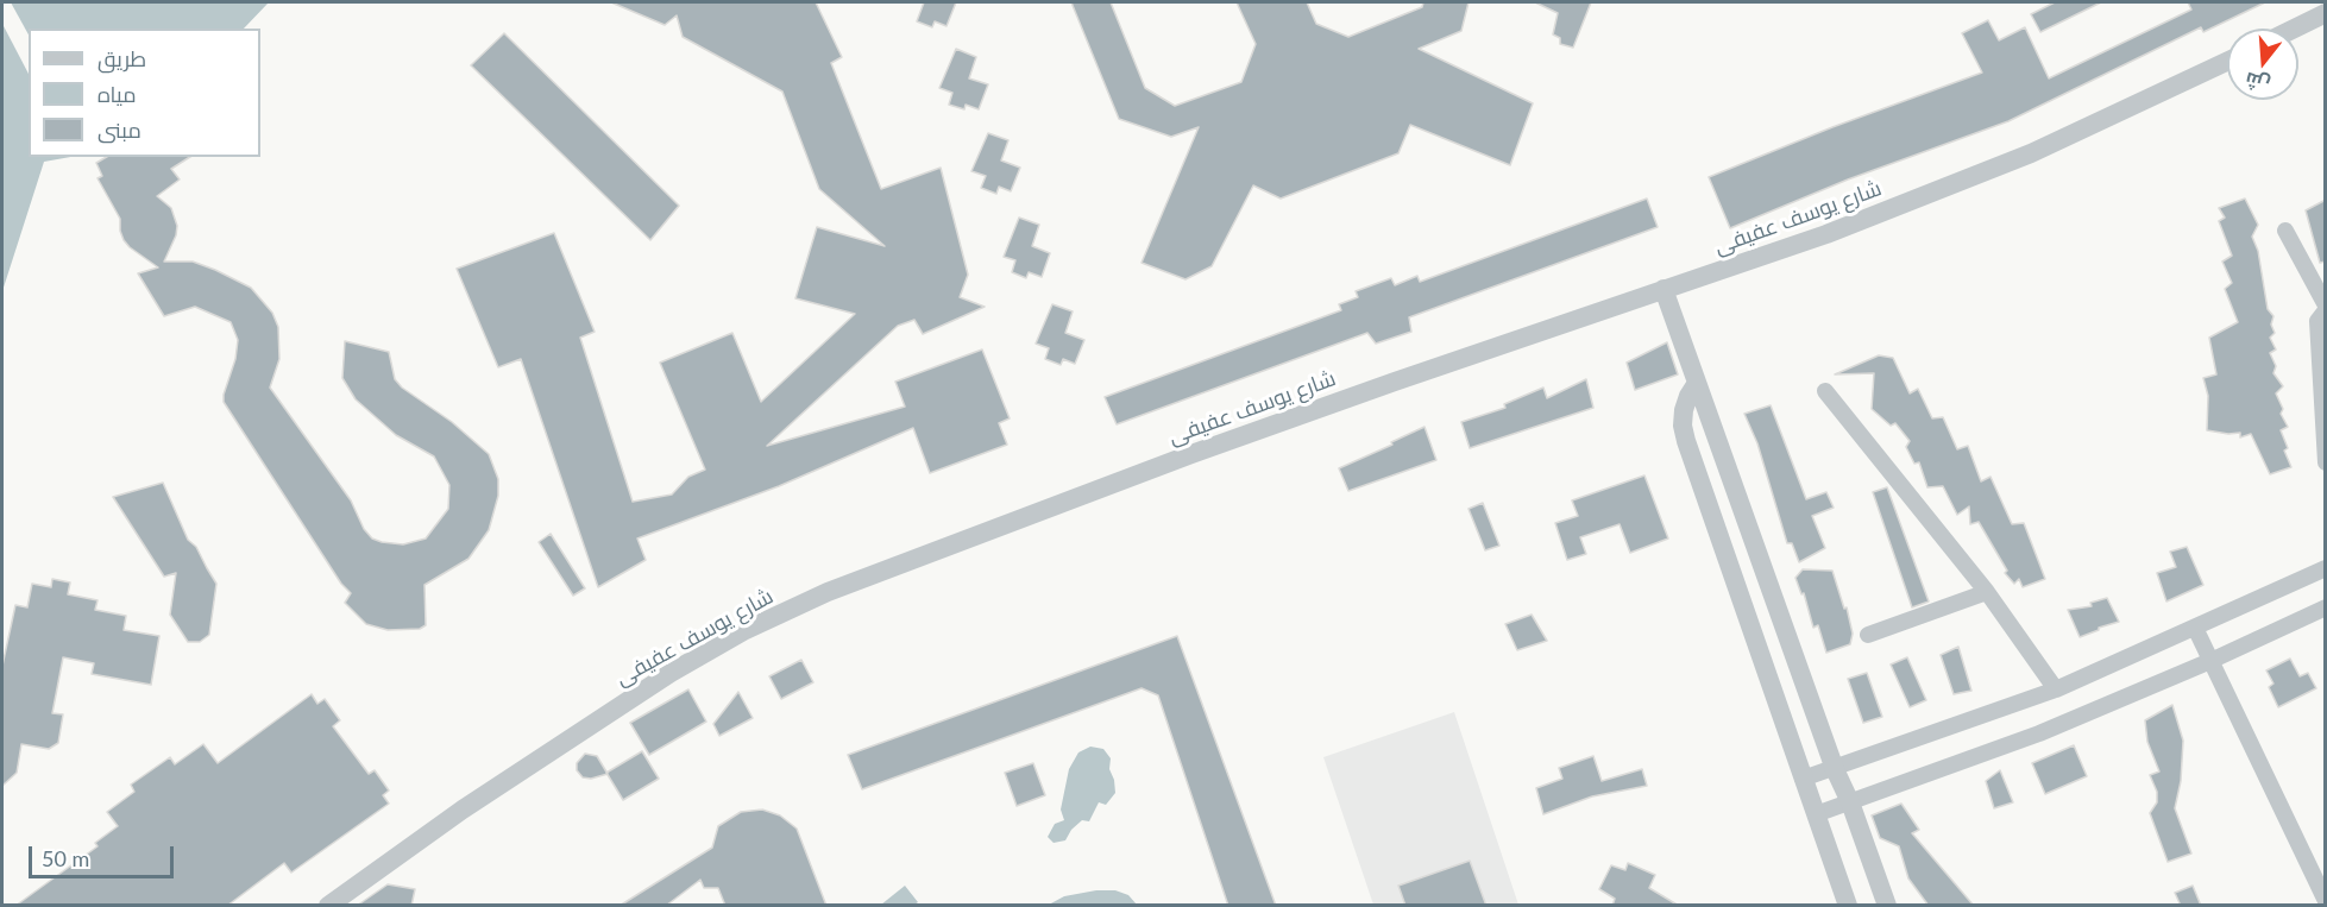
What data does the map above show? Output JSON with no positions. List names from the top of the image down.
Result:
{
  "streets": {
    "street": ["شارع يوسف عفيفى"]
  },
  "legend": ["طريق", "مياه", "مبنى"],
  "scale_bar": "50 m",
  "north": "bottom"
}
